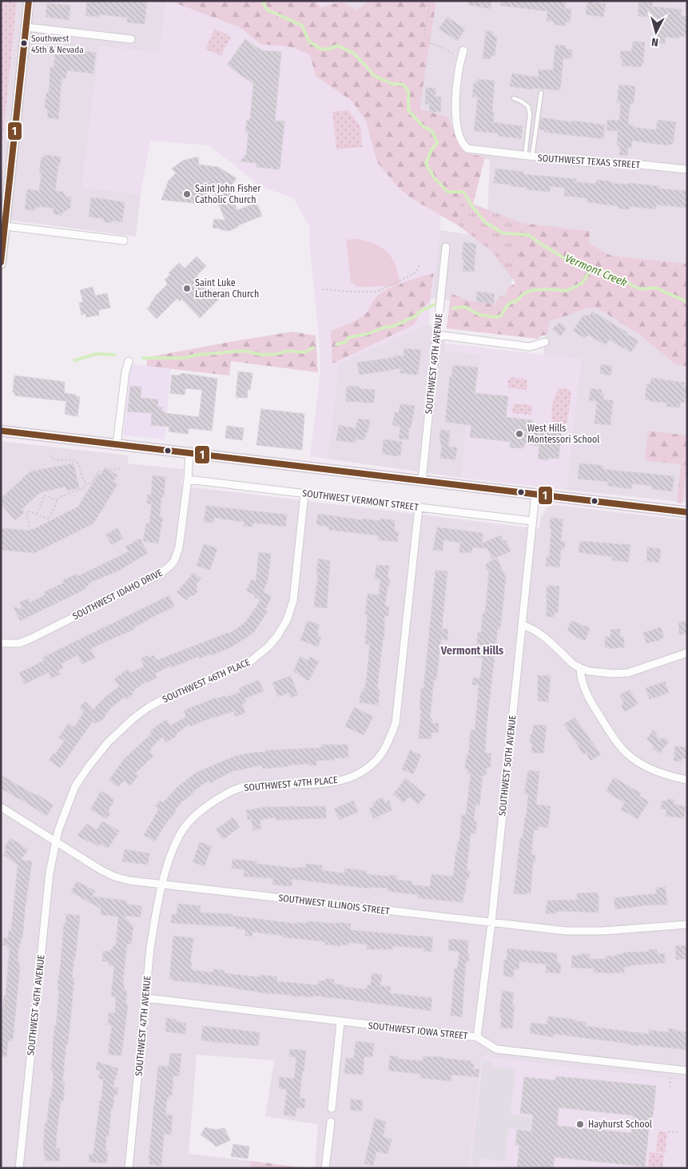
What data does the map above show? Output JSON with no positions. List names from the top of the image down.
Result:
{
  "streets": {
    "street": [
      "SOUTHWEST TEXAS STREET",
      "SOUTHWEST 49TH AVENUE",
      "SOUTHWEST VERMONT STREET",
      "SOUTHWEST IDAHO DRIVE",
      "SOUTHWEST 46TH PLACE",
      "SOUTHWEST 50TH AVENUE",
      "SOUTHWEST 47TH PLACE",
      "SOUTHWEST ILLINOIS STREET",
      "SOUTHWEST 46TH AVENUE",
      "SOUTHWEST 47TH AVENUE",
      "SOUTHWEST IOWA STREET"
    ]
  },
  "crossings": [
    ["SOUTHWEST VERMONT STREET", "SOUTHWEST IDAHO DRIVE"],
    ["SOUTHWEST VERMONT STREET", "SOUTHWEST 46TH PLACE"],
    ["SOUTHWEST VERMONT STREET", "SOUTHWEST 50TH AVENUE"],
    ["SOUTHWEST VERMONT STREET", "SOUTHWEST 47TH PLACE"],
    ["SOUTHWEST 46TH PLACE", "SOUTHWEST ILLINOIS STREET"],
    ["SOUTHWEST 46TH PLACE", "SOUTHWEST 46TH AVENUE"],
    ["SOUTHWEST 50TH AVENUE", "SOUTHWEST ILLINOIS STREET"],
    ["SOUTHWEST 50TH AVENUE", "SOUTHWEST IOWA STREET"],
    ["SOUTHWEST 47TH PLACE", "SOUTHWEST ILLINOIS STREET"],
    ["SOUTHWEST 47TH PLACE", "SOUTHWEST 47TH AVENUE"],
    ["SOUTHWEST ILLINOIS STREET", "SOUTHWEST 46TH AVENUE"],
    ["SOUTHWEST ILLINOIS STREET", "SOUTHWEST 47TH AVENUE"],
    ["SOUTHWEST 47TH AVENUE", "SOUTHWEST IOWA STREET"]
  ],
  "districts": ["Vermont Hills"],
  "water": ["Vermont Creek"],
  "places": [
    "Southwest 45th & Nevada",
    "Saint John Fisher Catholic Church",
    "Saint Luke Lutheran Church",
    "West Hills Montessori School",
    "Hayhurst School"
  ],
  "lines": ["transit line 1"],
  "north": "bottom"
}
